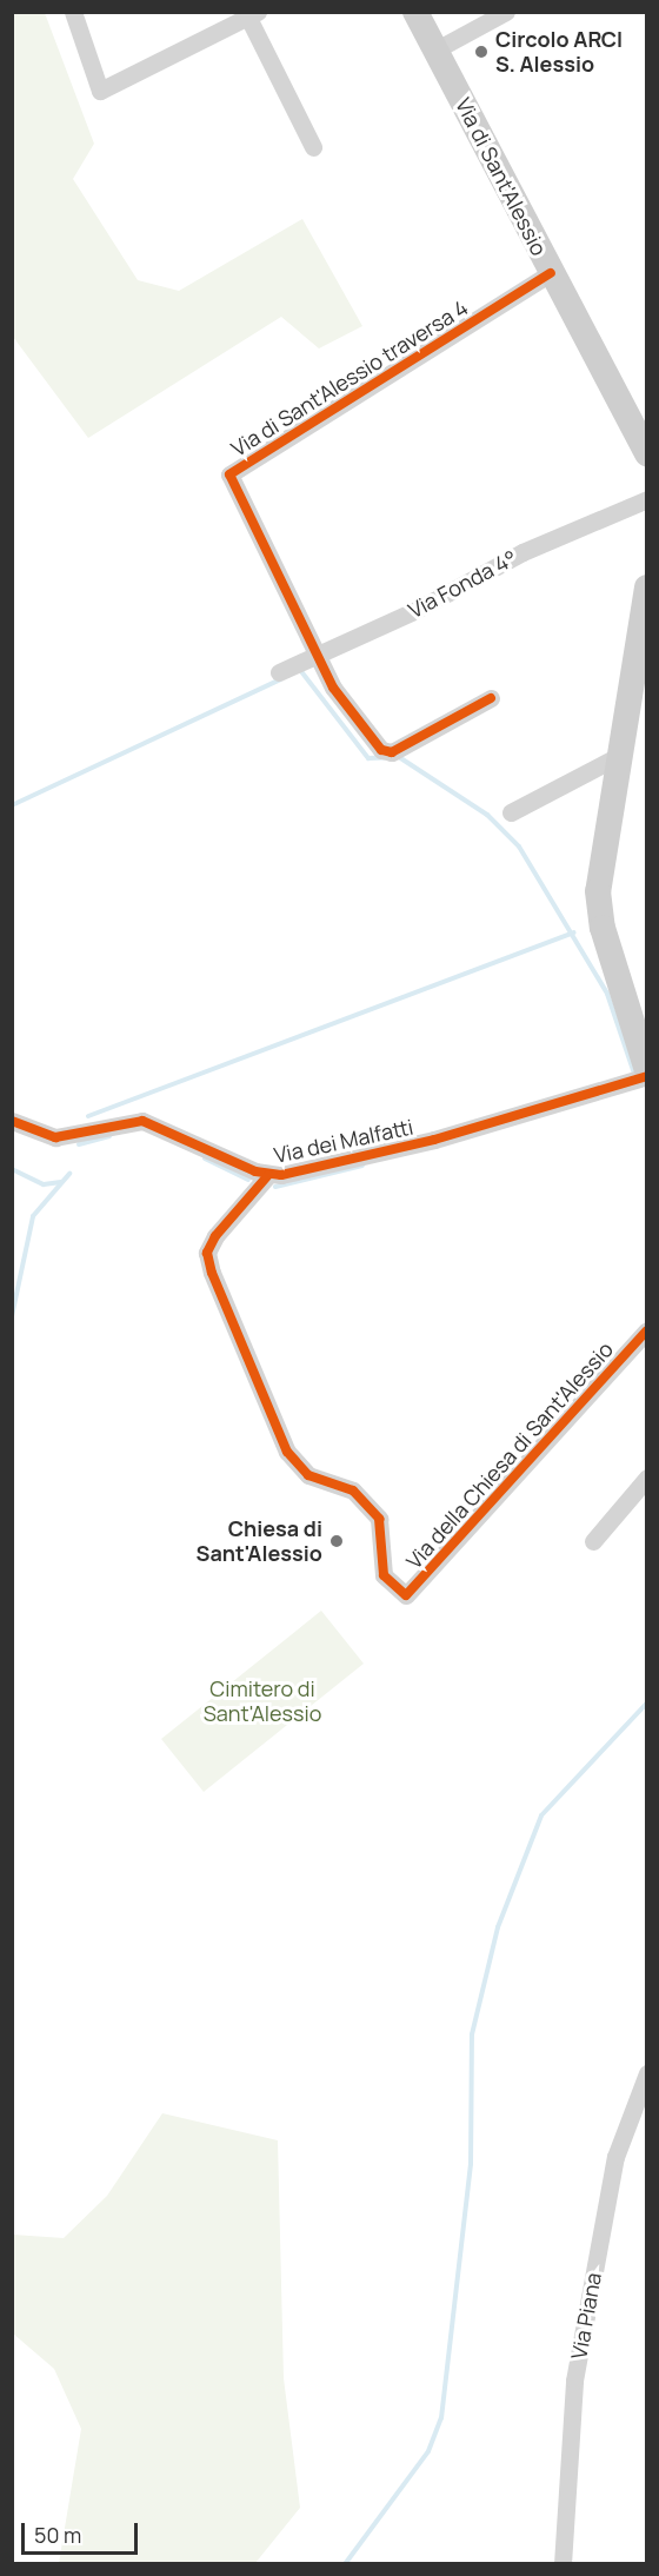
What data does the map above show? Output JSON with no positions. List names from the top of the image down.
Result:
{
  "streets": {
    "street": [
      "Via di Sant'Alessio",
      "Via di Sant'Alessio traversa 4",
      "Via Fonda 4°",
      "Via dei Malfatti",
      "Via della Chiesa di Sant'Alessio",
      "Via Piana"
    ]
  },
  "crossings": [
    ["Via di Sant'Alessio", "Via di Sant'Alessio traversa 4"],
    ["Via di Sant'Alessio traversa 4", "Via Fonda 4°"],
    ["Via dei Malfatti", "Via della Chiesa di Sant'Alessio"]
  ],
  "parks": ["Cimitero di Sant'Alessio"],
  "places": ["Circolo ARCI S. Alessio", "Chiesa di Sant'Alessio"],
  "scale_bar": "50 m"
}
